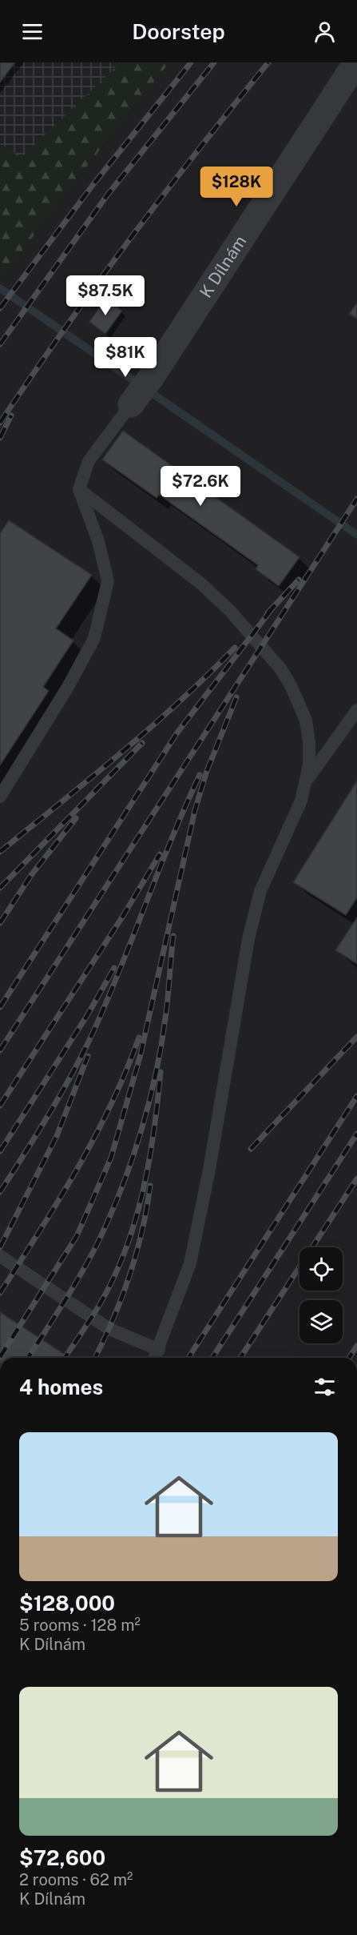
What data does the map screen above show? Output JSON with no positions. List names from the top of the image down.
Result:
{
  "streets": {
    "street": ["K Dílnám"]
  },
  "page": {
    "header": "Doorstep",
    "price": [
      "$128K",
      "$87.5K",
      "$81K",
      "$72.6K"
    ],
    "heading": "4 homes",
    "list": [
      {
        "name": "$128,000",
        "note": "5 rooms · 128 m² · K Dílnám"
      },
      {
        "name": "$72,600",
        "note": "2 rooms · 62 m² · K Dílnám"
      }
    ]
  }
}
